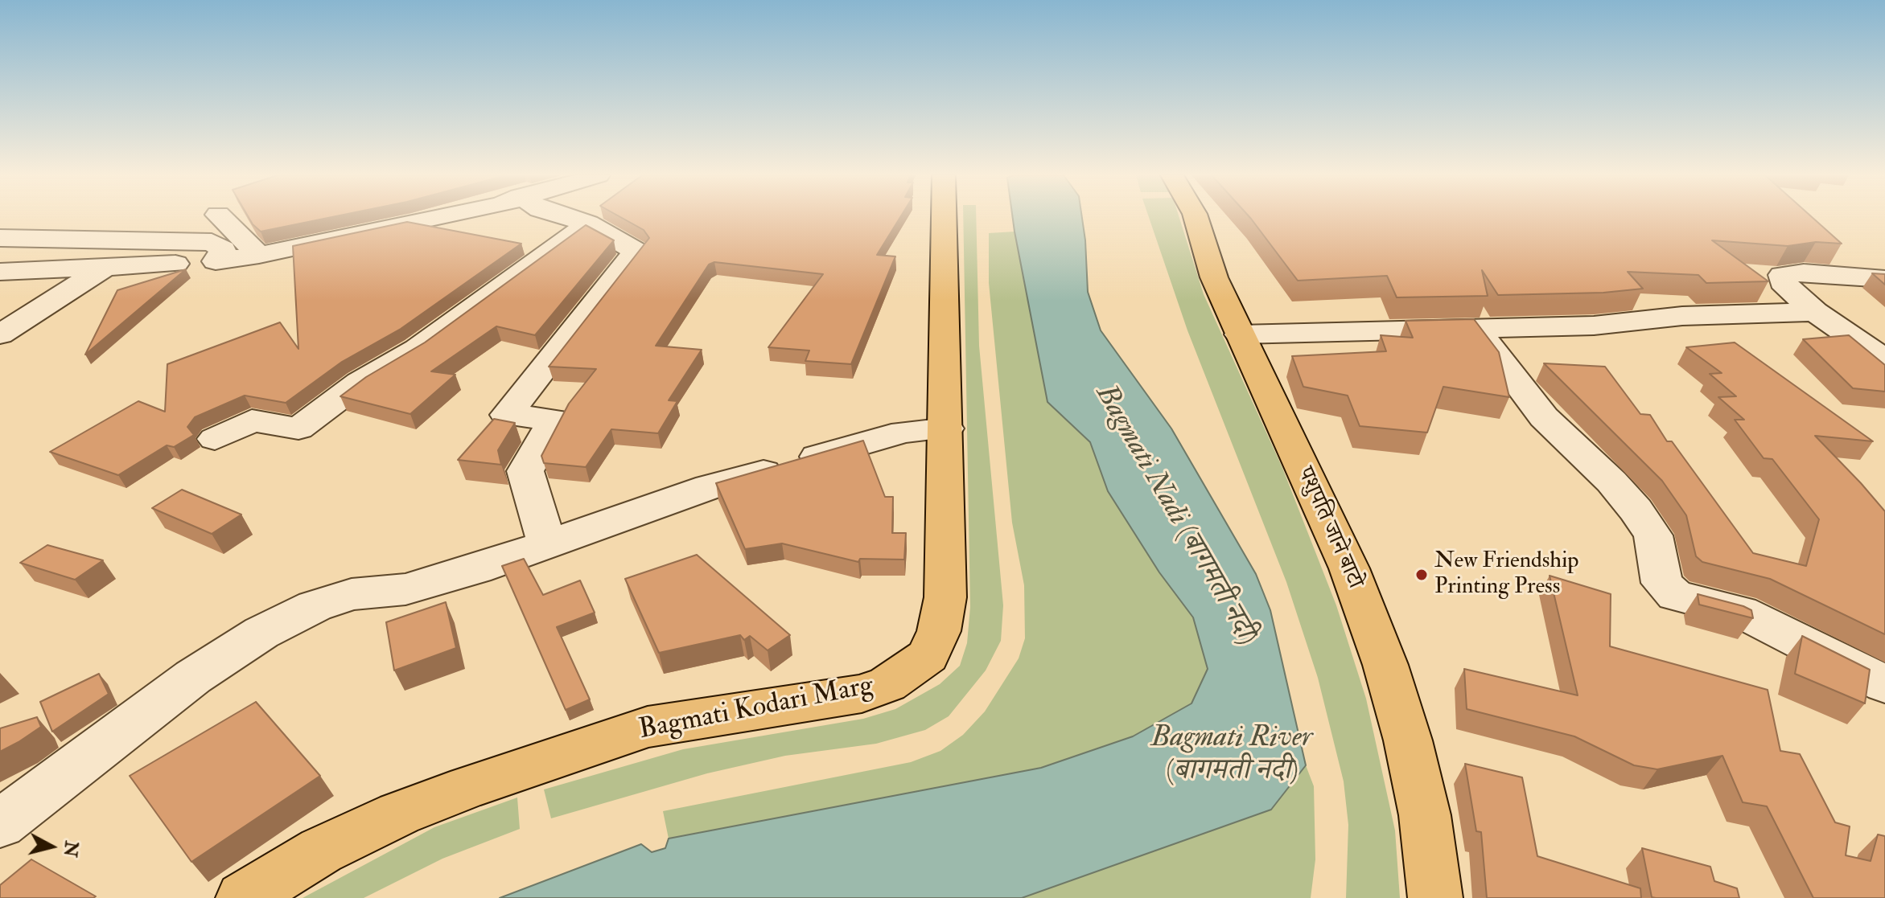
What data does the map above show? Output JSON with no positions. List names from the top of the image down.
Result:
{
  "streets": {
    "main road": ["पशुपति जाने बाटो", "Bagmati Kodari Marg"]
  },
  "water": ["Bagmati Nadi (बागमती नदी)", "Bagmati River (बागमती नदी)"],
  "places": ["New Friendship Printing Press"],
  "north": "right"
}
